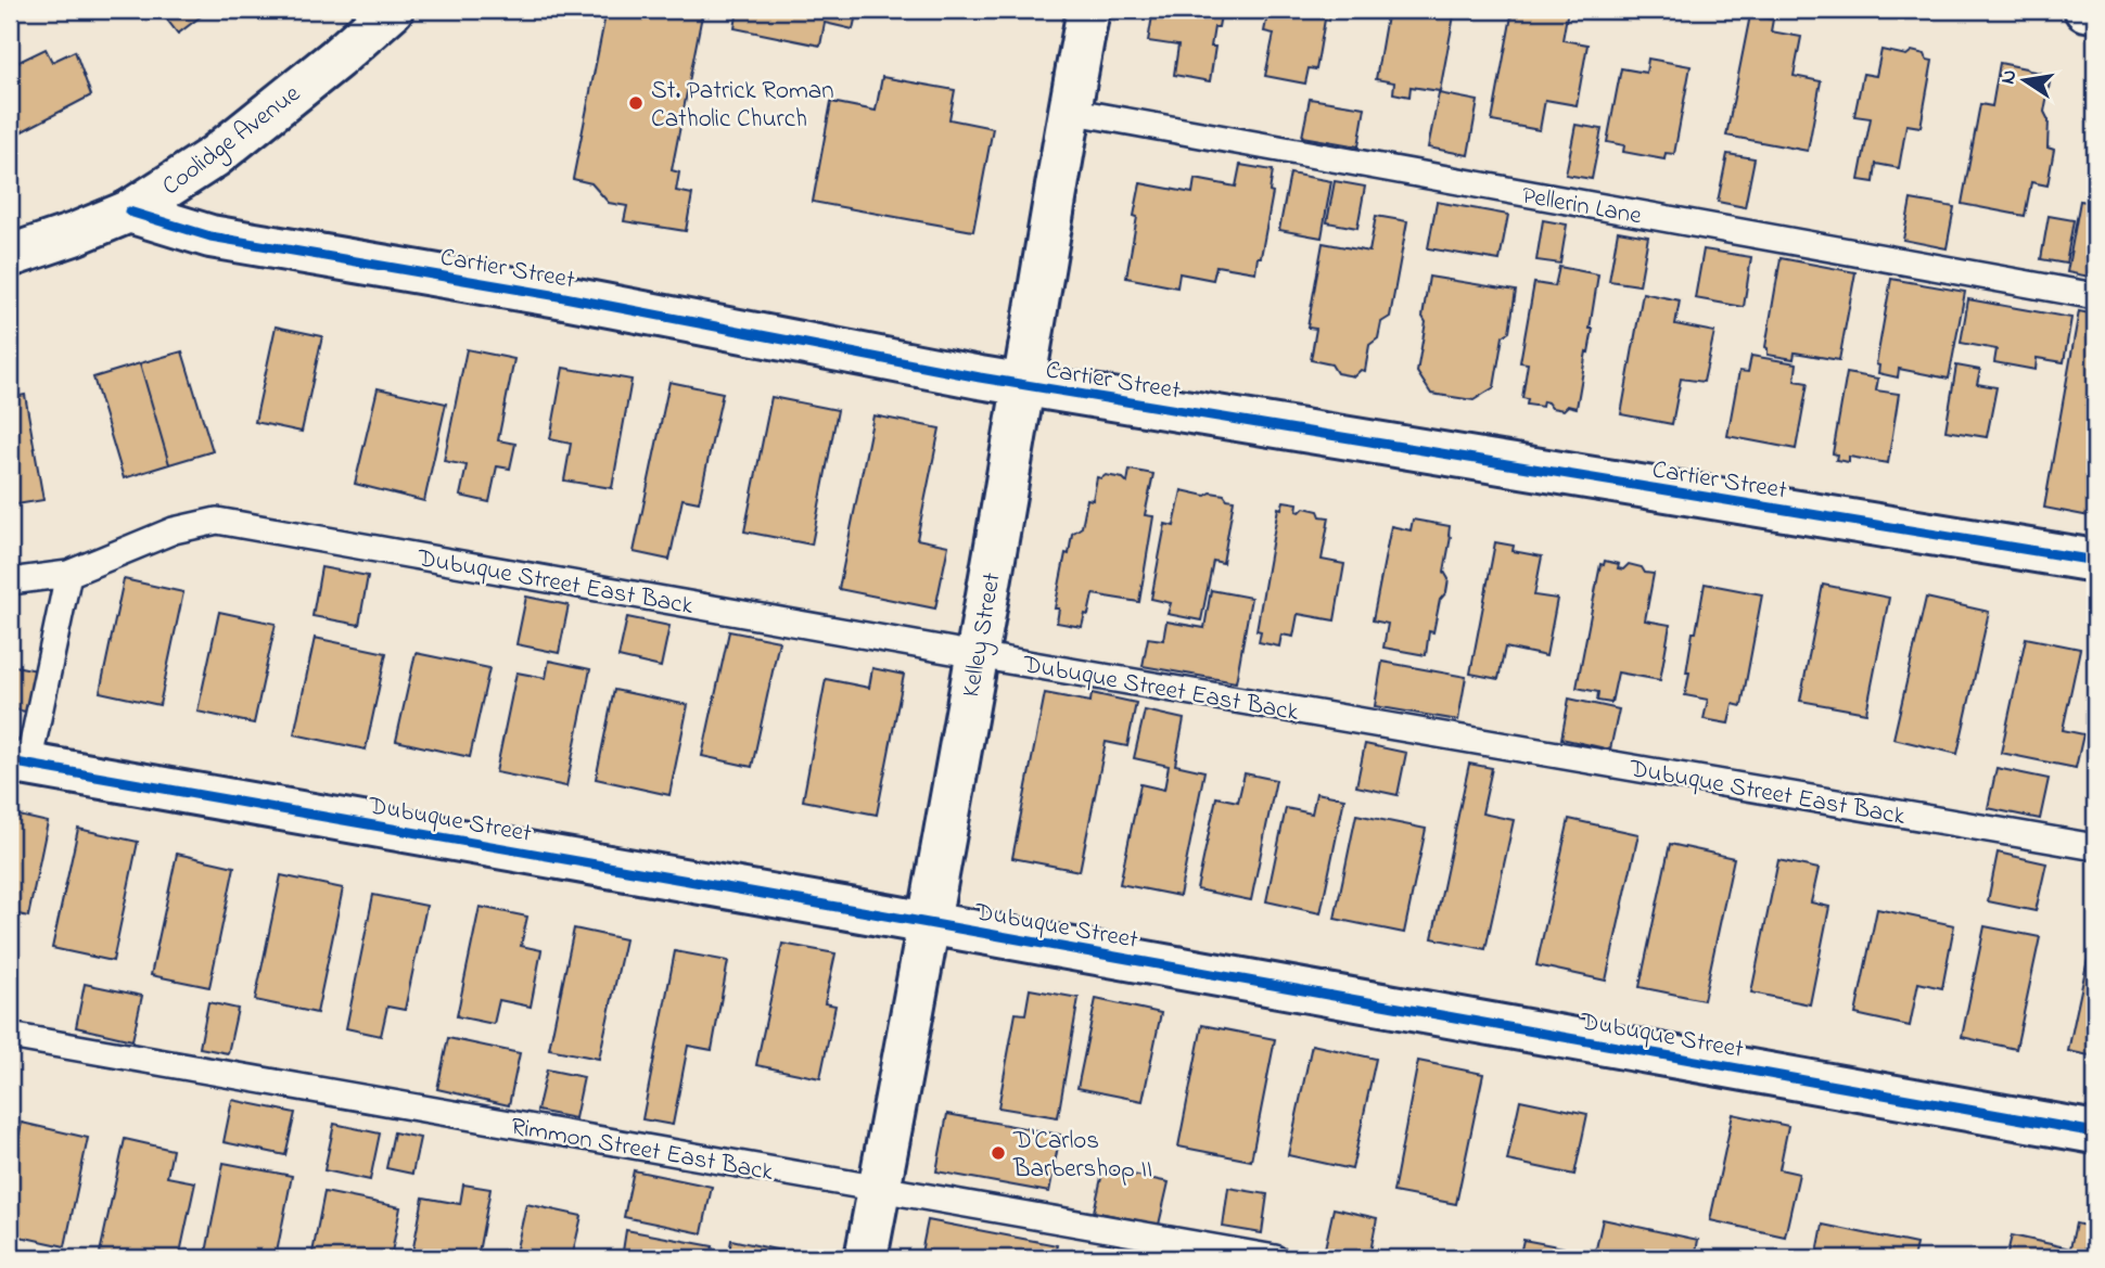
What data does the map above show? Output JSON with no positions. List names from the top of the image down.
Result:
{
  "streets": {
    "street": [
      "Coolidge Avenue",
      "Cartier Street",
      "Kelley Street",
      "Dubuque Street"
    ],
    "lane": ["Pellerin Lane", "Dubuque Street East Back", "Rimmon Street East Back"]
  },
  "crossings": [
    ["Coolidge Avenue", "Cartier Street"],
    ["Pellerin Lane", "Kelley Street"],
    ["Cartier Street", "Kelley Street"],
    ["Dubuque Street East Back", "Kelley Street"],
    ["Kelley Street", "Dubuque Street"],
    ["Kelley Street", "Rimmon Street East Back"]
  ],
  "places": ["St. Patrick Roman Catholic Church", "D'Carlos Barbershop II"],
  "north": "left"
}
